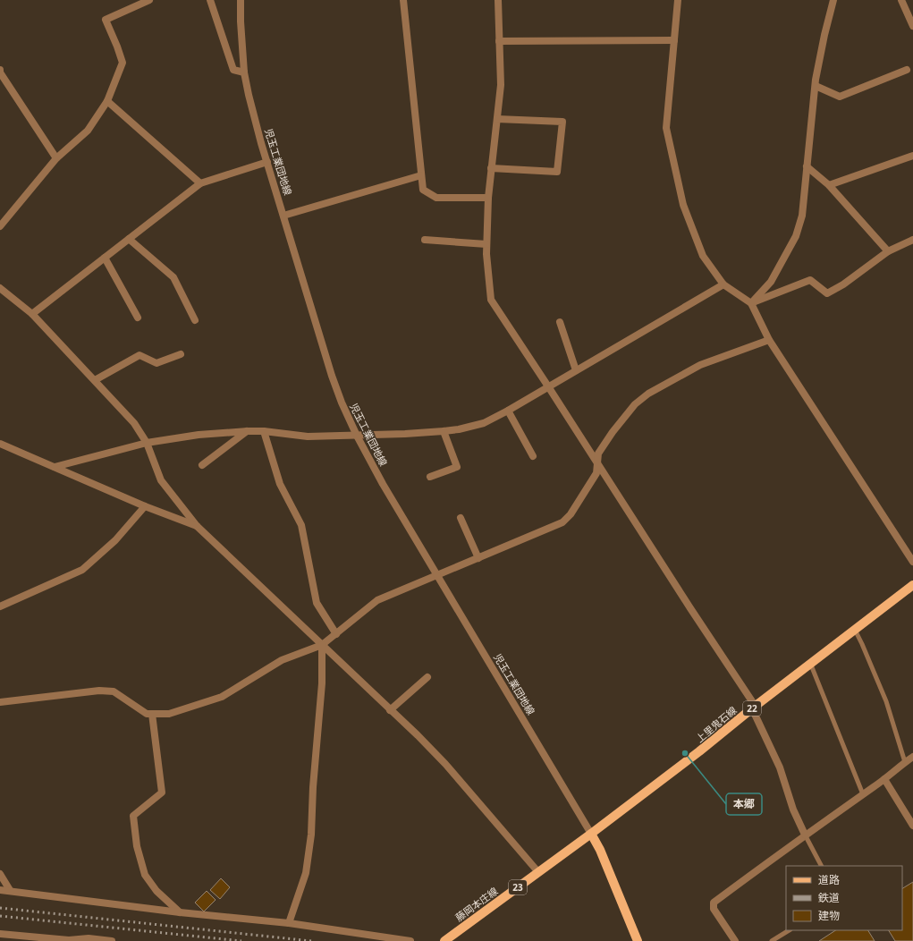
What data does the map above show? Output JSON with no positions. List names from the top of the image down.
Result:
{
  "streets": {
    "main road": [
      "22",
      "上里鬼石線",
      "23",
      "藤岡本庄線"
    ],
    "street": ["児玉工業団地線"]
  },
  "crossings": [
    ["児玉工業団地線", "上里鬼石線"],
    ["児玉工業団地線", "藤岡本庄線"],
    ["上里鬼石線", "藤岡本庄線"]
  ],
  "places": ["本郷"],
  "legend": ["道路", "鉄道", "建物"]
}
